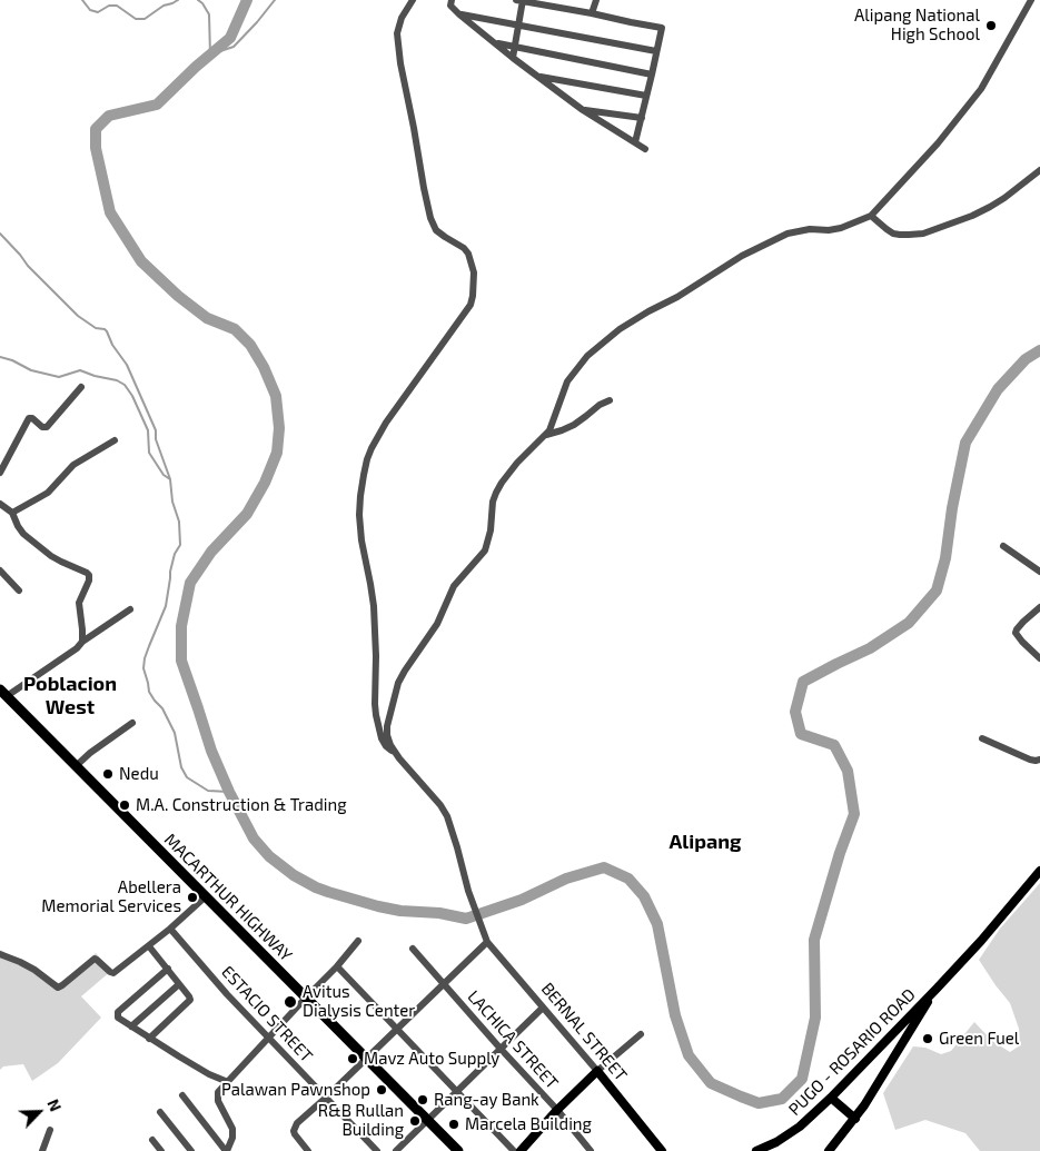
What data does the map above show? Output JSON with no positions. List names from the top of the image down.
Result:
{
  "streets": {
    "highway": ["MACARTHUR HIGHWAY"],
    "main road": ["BERNAL STREET", "PUGO - ROSARIO ROAD"],
    "street": ["ESTACIO STREET", "LACHICA STREET"]
  },
  "districts": ["Poblacion West", "Alipang"],
  "places": [
    "Alipang National High School",
    "Nedu",
    "M.A. Construction & Trading",
    "Abellera Memorial Services",
    "Avitus Dialysis Center",
    "Green Fuel",
    "Mavz Auto Supply",
    "Palawan Pawnshop",
    "Rang-ay Bank",
    "R&B Rullan Building",
    "Marcela Building"
  ],
  "north": "top right"
}
